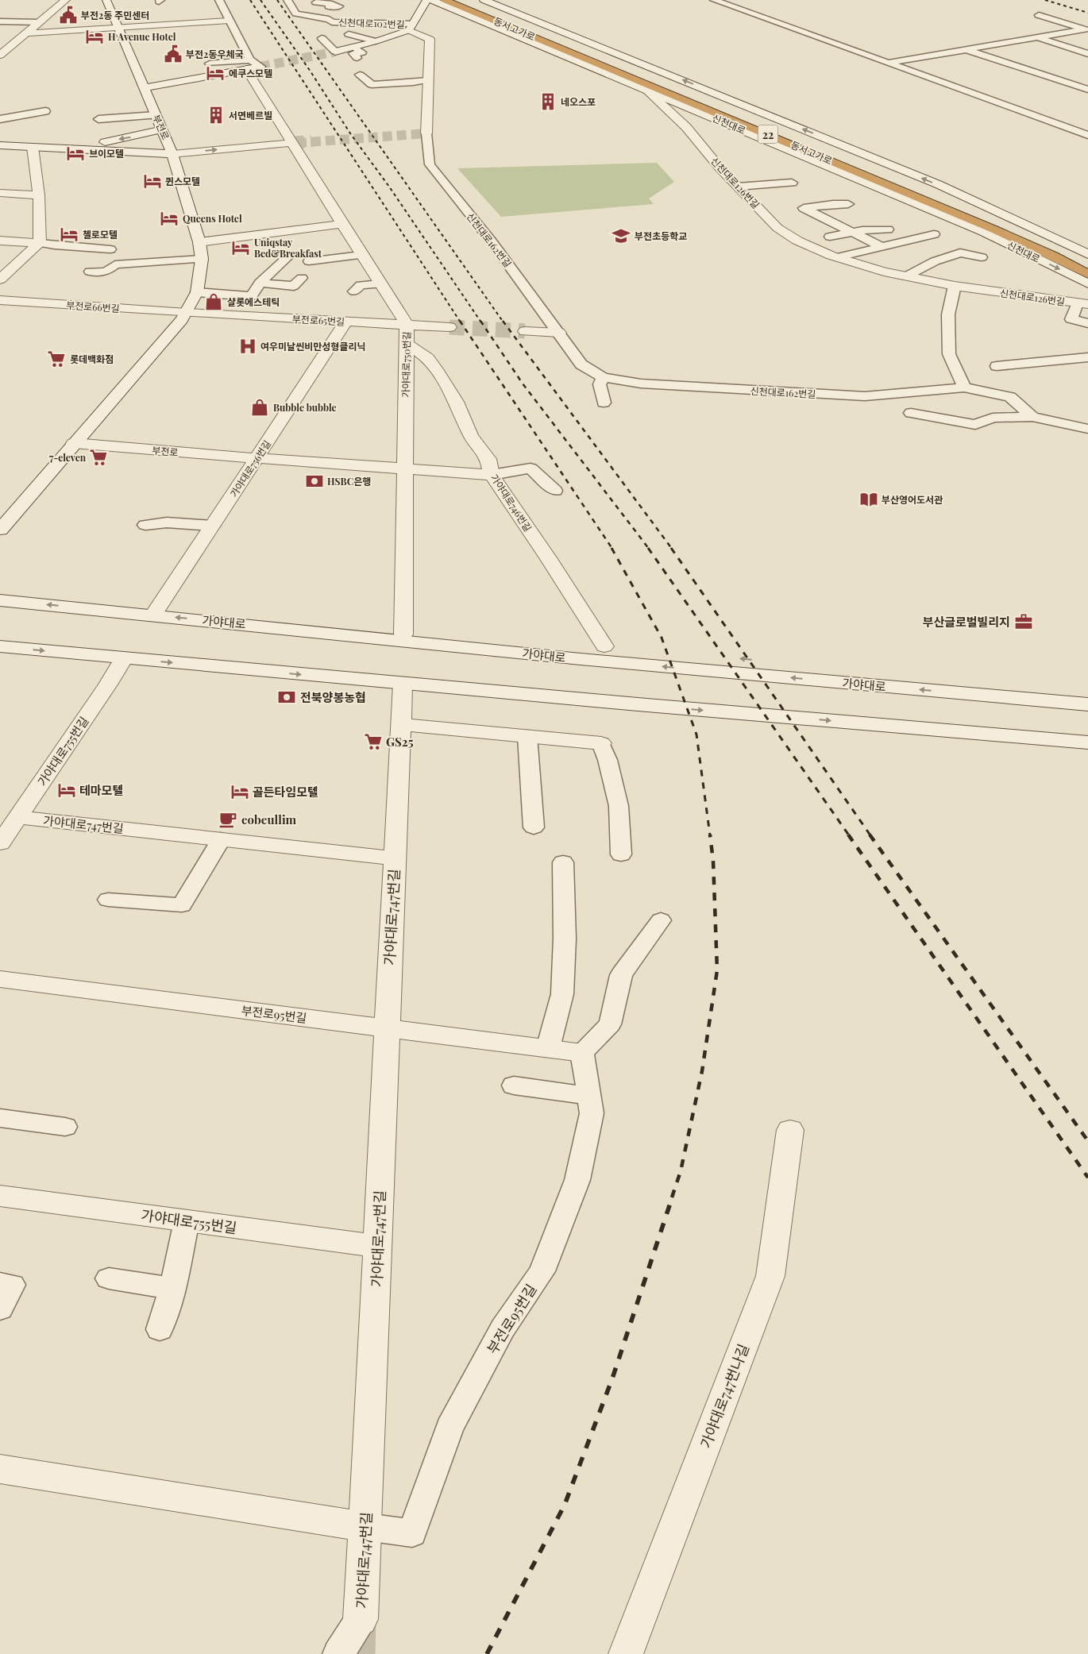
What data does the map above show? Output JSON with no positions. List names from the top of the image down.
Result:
{
  "streets": {
    "highway": ["동서고가로", "22"],
    "street": [
      "신천대로102번길",
      "신천대로",
      "부전로",
      "신천대로126번길",
      "신천대로162번길",
      "부전로66번길",
      "부전로65번길",
      "가야대로750번길",
      "가야대로756번길",
      "가야대로746번길",
      "가야대로",
      "가야대로755번길",
      "가야대로747번길",
      "부전로95번길",
      "가야대로747번나길"
    ]
  },
  "crossings": [
    ["신천대로102번길", "신천대로162번길"],
    ["동서고가로", "신천대로"],
    ["신천대로", "신천대로126번길"],
    ["부전로", "부전로66번길"],
    ["부전로", "부전로65번길"],
    ["부전로", "가야대로750번길"],
    ["부전로", "가야대로756번길"],
    ["부전로", "가야대로746번길"],
    ["부전로66번길", "부전로65번길"],
    ["부전로65번길", "가야대로750번길"],
    ["부전로65번길", "가야대로756번길"],
    ["가야대로750번길", "가야대로746번길"],
    ["가야대로756번길", "가야대로"],
    ["가야대로755번길", "가야대로747번길"],
    ["가야대로747번길", "부전로95번길"]
  ],
  "places": {
    "public building": ["부전2동 주민센터", "부전2동우체국"],
    "hotel": [
      "H Avenue Hotel",
      "에쿠스모텔",
      "브이모텔",
      "퀸스모텔",
      "Queens Hotel",
      "첼로모텔",
      "Uniqstay Bed&Breakfast",
      "테마모텔",
      "골든타임모텔"
    ],
    "building": ["네오스포", "서면베르빌"],
    "school or university": ["부전초등학교"],
    "shop": ["샬롯에스테틱", "Bubble bubble"],
    "hospital": ["여우미날씬비만성형클리닉"],
    "supermarket": ["롯데백화점", "7-eleven", "GS25"],
    "bank": ["HSBC은행", "전북양봉농협"],
    "library": ["부산영어도서관"],
    "office": ["부산글로벌빌리지"],
    "cafe": ["eobeullim"]
  }
}
